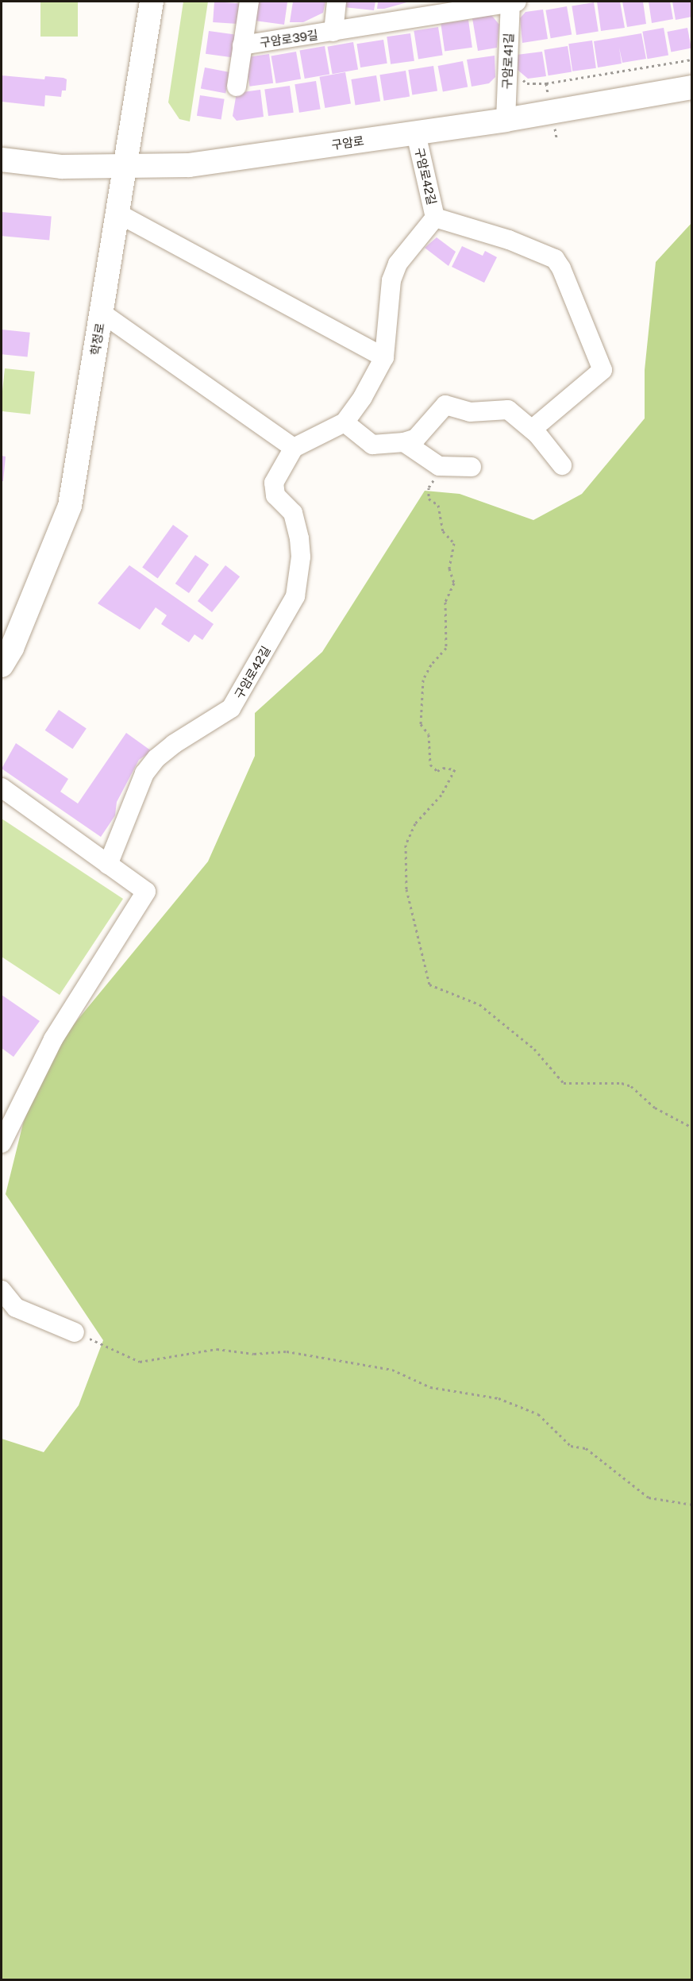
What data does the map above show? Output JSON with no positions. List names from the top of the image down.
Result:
{
  "streets": {
    "main road": ["구암로", "학정로"],
    "street": ["구암로39길", "구암로41길", "구암로42길"]
  },
  "crossings": [
    ["구암로39길", "구암로41길"],
    ["구암로41길", "구암로"],
    ["구암로", "구암로42길"],
    ["구암로", "학정로"]
  ]
}
